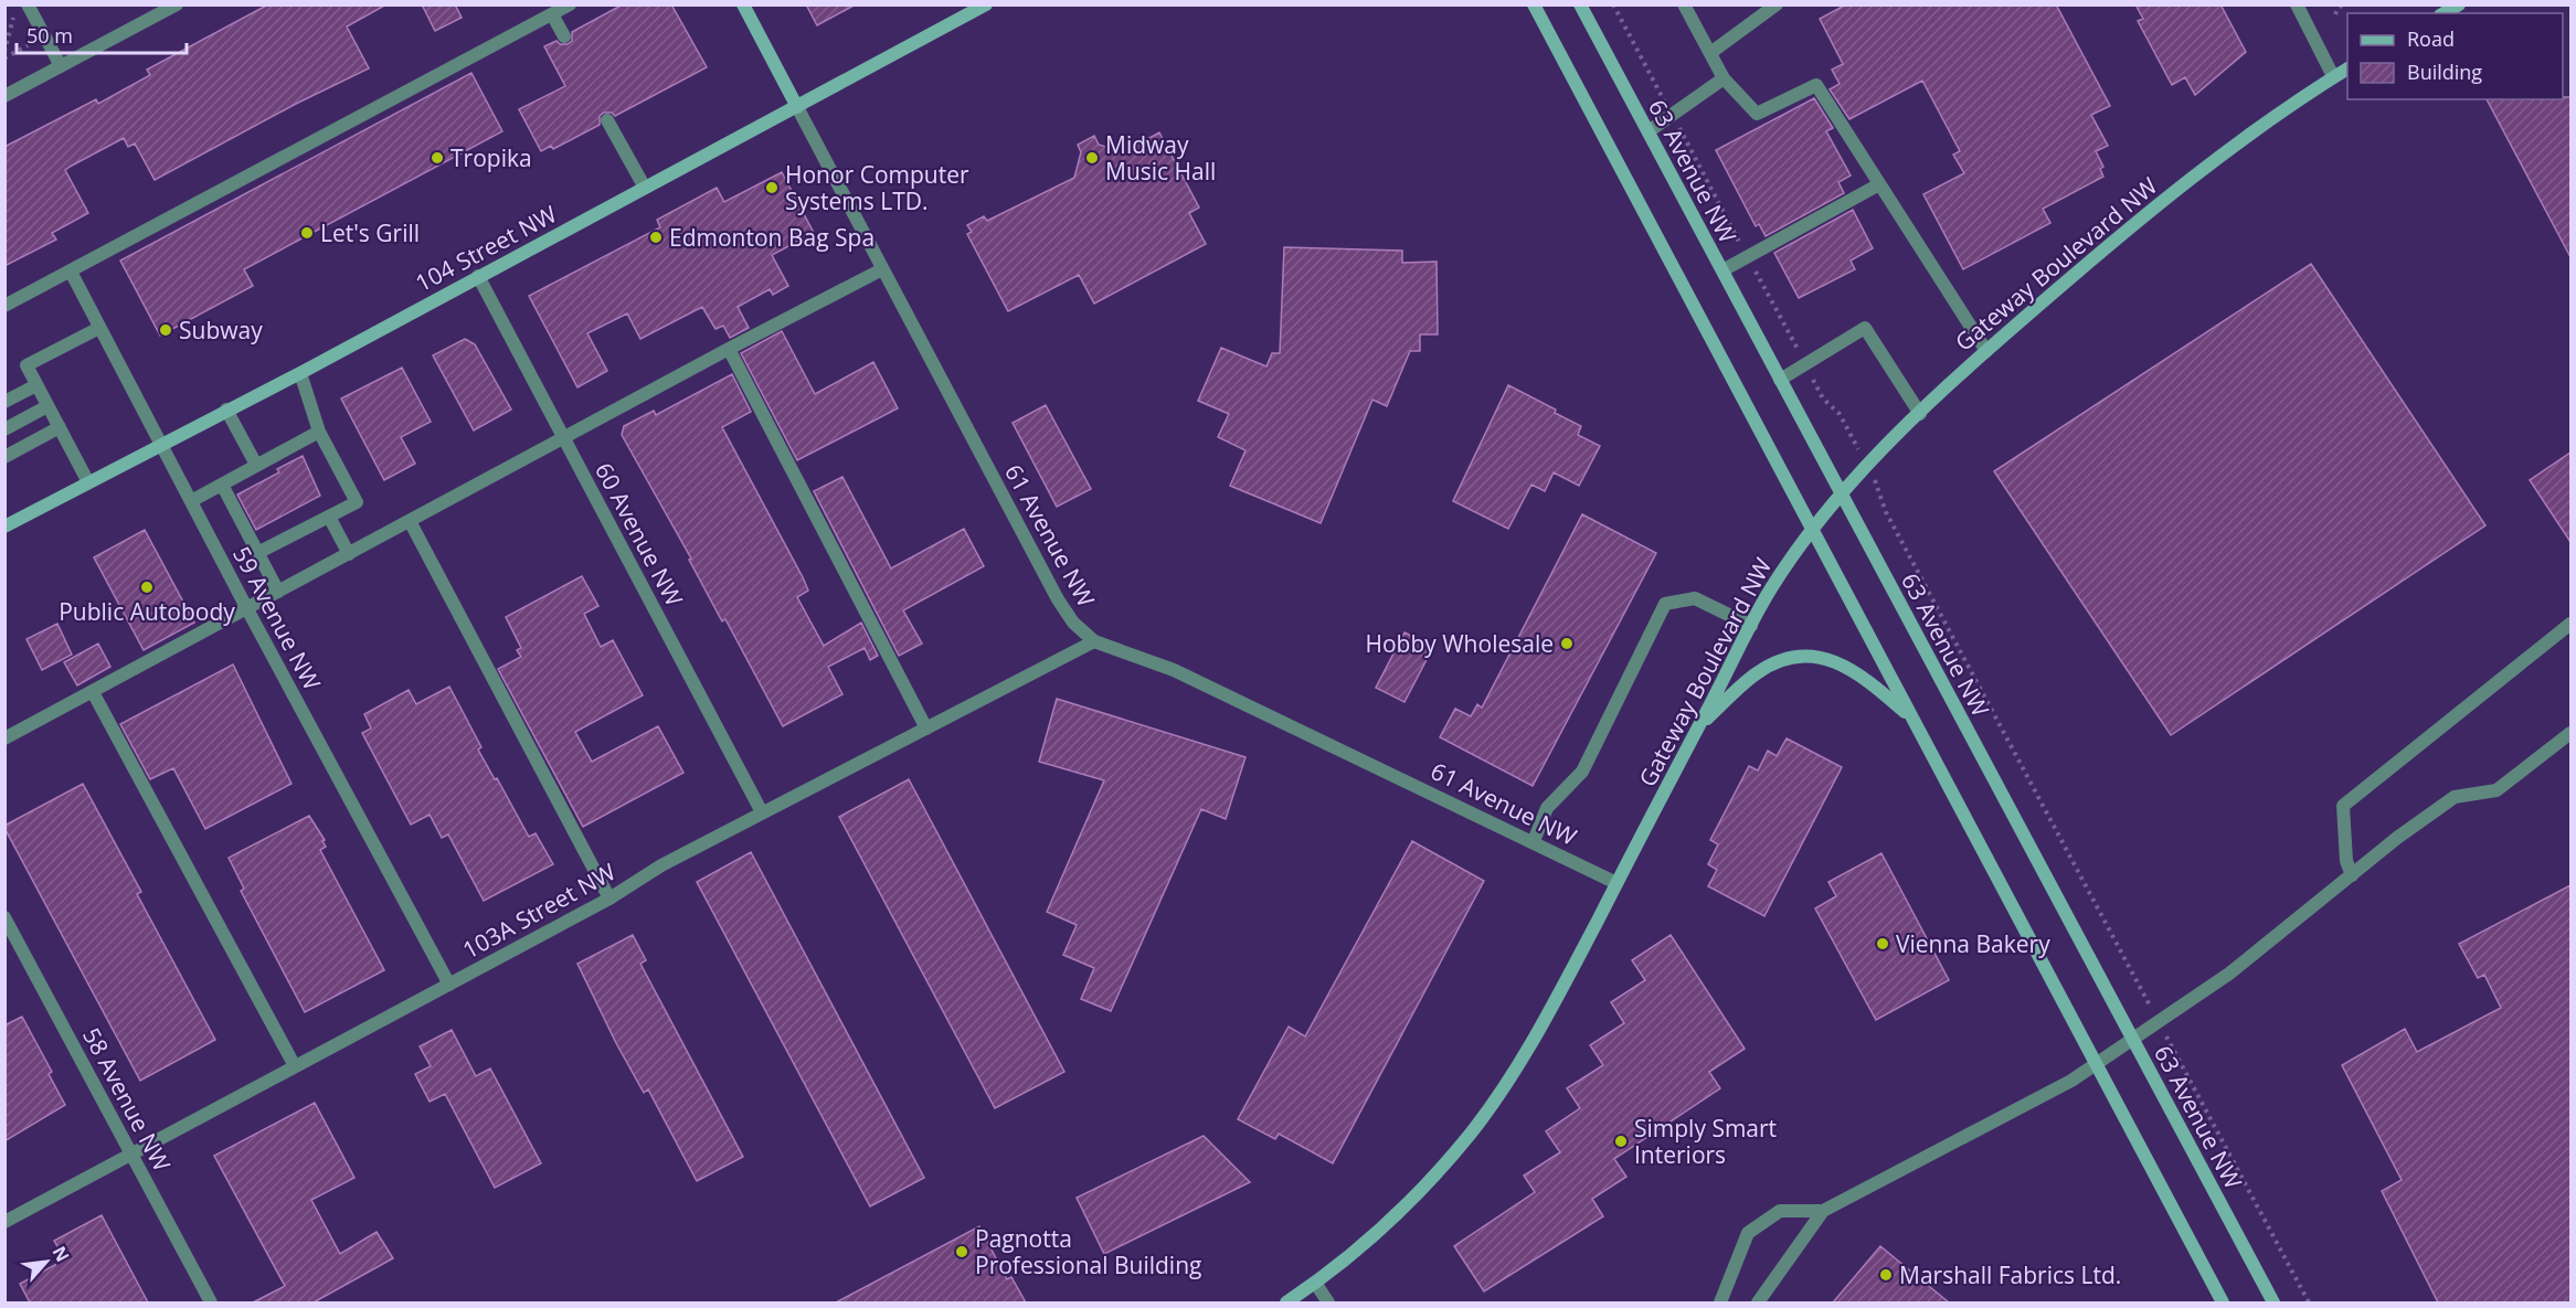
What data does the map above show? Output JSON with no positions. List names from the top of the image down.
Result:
{
  "streets": {
    "main road": [
      "63 Avenue NW",
      "104 Street NW",
      "Gateway Boulevard NW",
      "61 Avenue NW"
    ],
    "street": [
      "60 Avenue NW",
      "59 Avenue NW",
      "103A Street NW",
      "58 Avenue NW"
    ]
  },
  "crossings": [
    ["63 Avenue NW", "Gateway Boulevard NW"],
    ["104 Street NW", "60 Avenue NW"],
    ["104 Street NW", "61 Avenue NW"],
    ["104 Street NW", "59 Avenue NW"],
    ["Gateway Boulevard NW", "61 Avenue NW"],
    ["60 Avenue NW", "103A Street NW"],
    ["61 Avenue NW", "103A Street NW"],
    ["59 Avenue NW", "103A Street NW"],
    ["103A Street NW", "58 Avenue NW"]
  ],
  "places": [
    "Tropika",
    "Midway Music Hall",
    "Honor Computer Systems LTD.",
    "Let's Grill",
    "Edmonton Bag Spa",
    "Subway",
    "Public Autobody",
    "Hobby Wholesale",
    "Vienna Bakery",
    "Simply Smart Interiors",
    "Pagnotta Professional Building",
    "Marshall Fabrics Ltd."
  ],
  "legend": ["Road", "Building"],
  "scale_bar": "50 m",
  "north": "top right"
}
